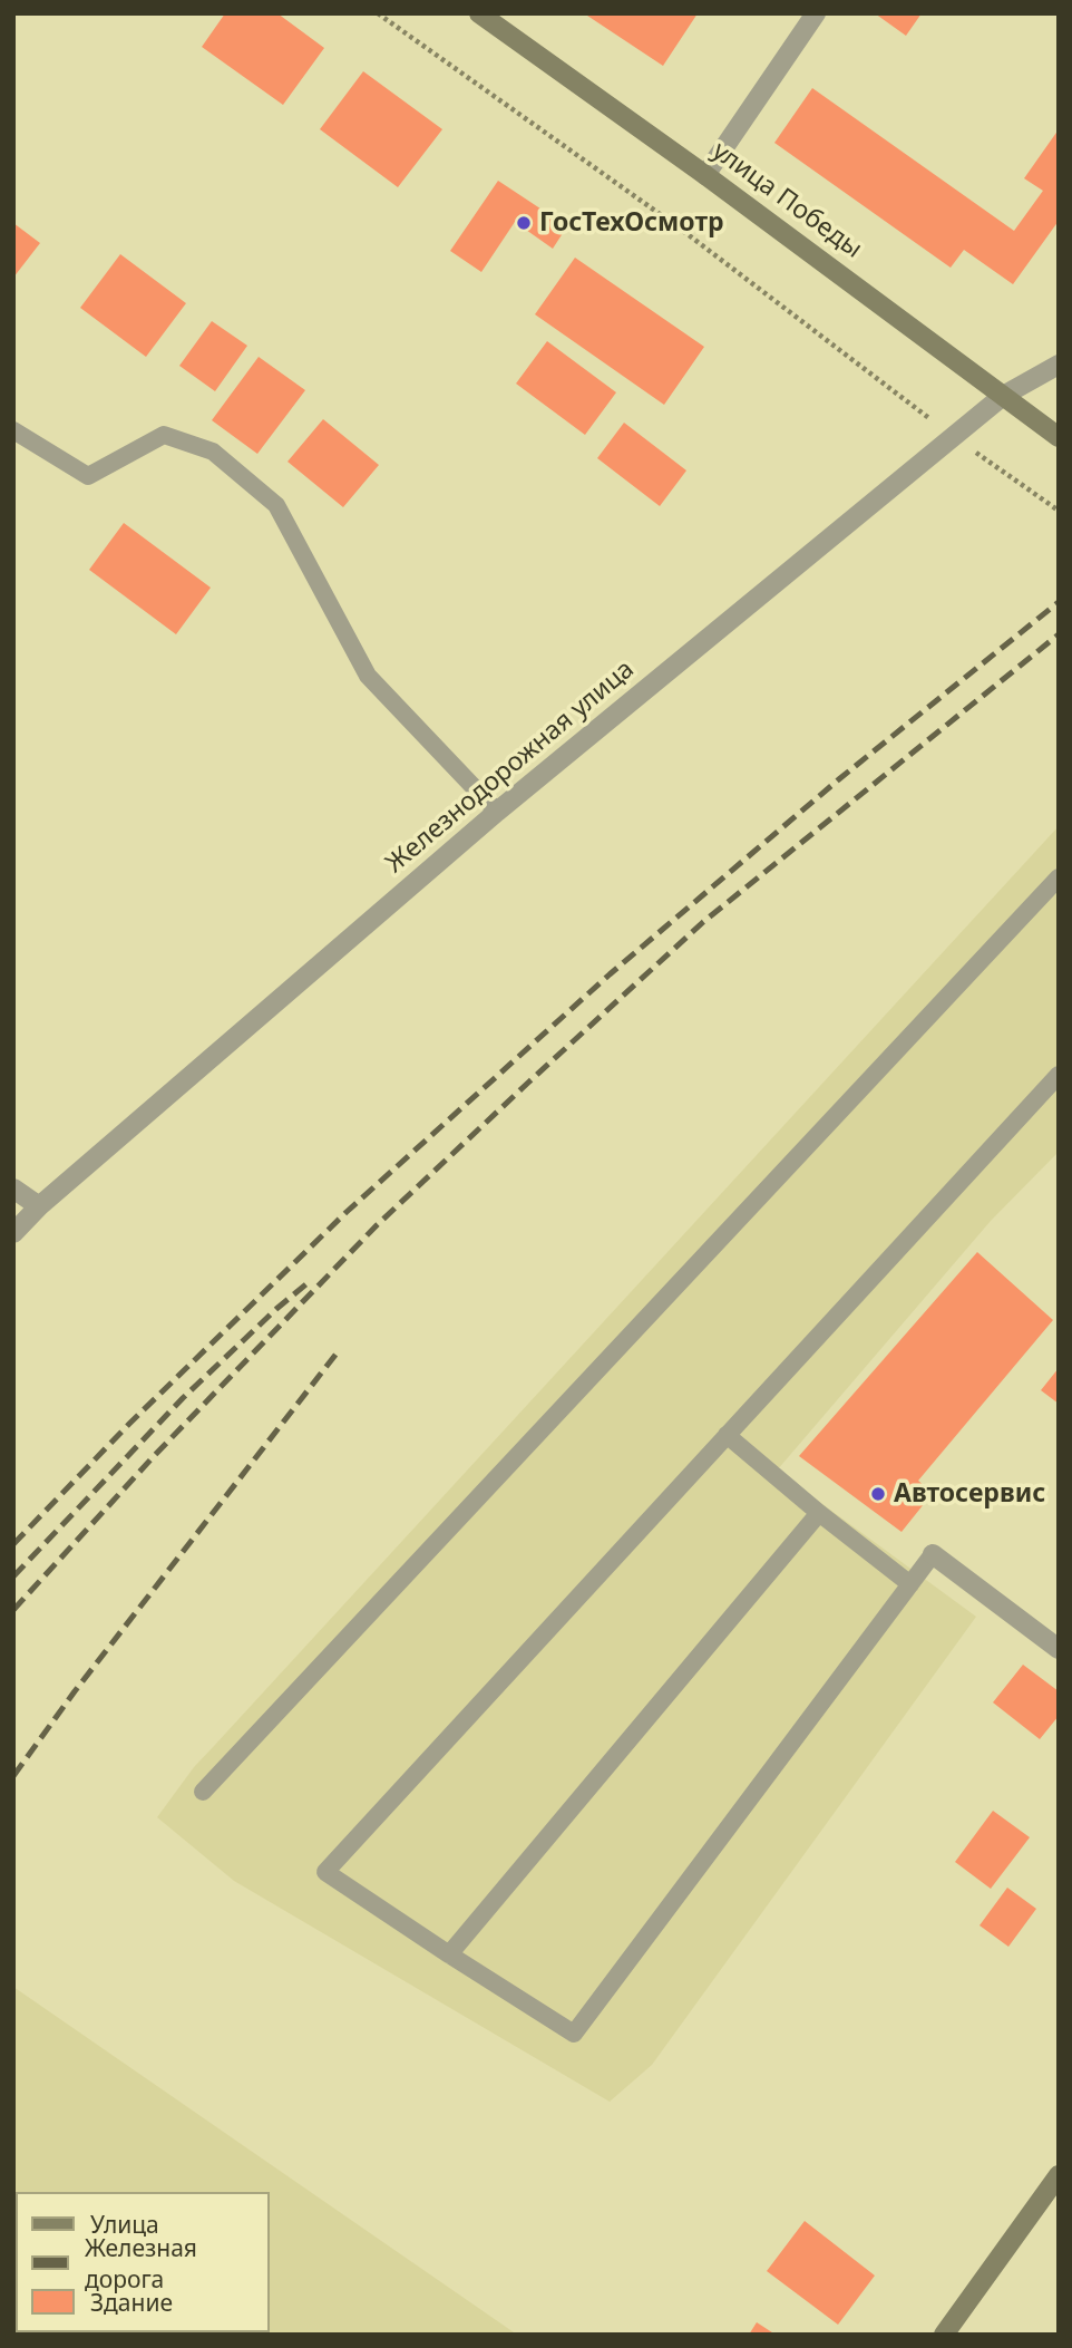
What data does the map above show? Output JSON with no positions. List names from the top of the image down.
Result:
{
  "streets": {
    "street": ["улица Победы", "Железнодорожная улица"]
  },
  "crossings": [
    ["улица Победы", "Железнодорожная улица"]
  ],
  "places": ["ГосТехОсмотр", "Автосервис"],
  "legend": ["Улица", "Железная дорога", "Здание"]
}
